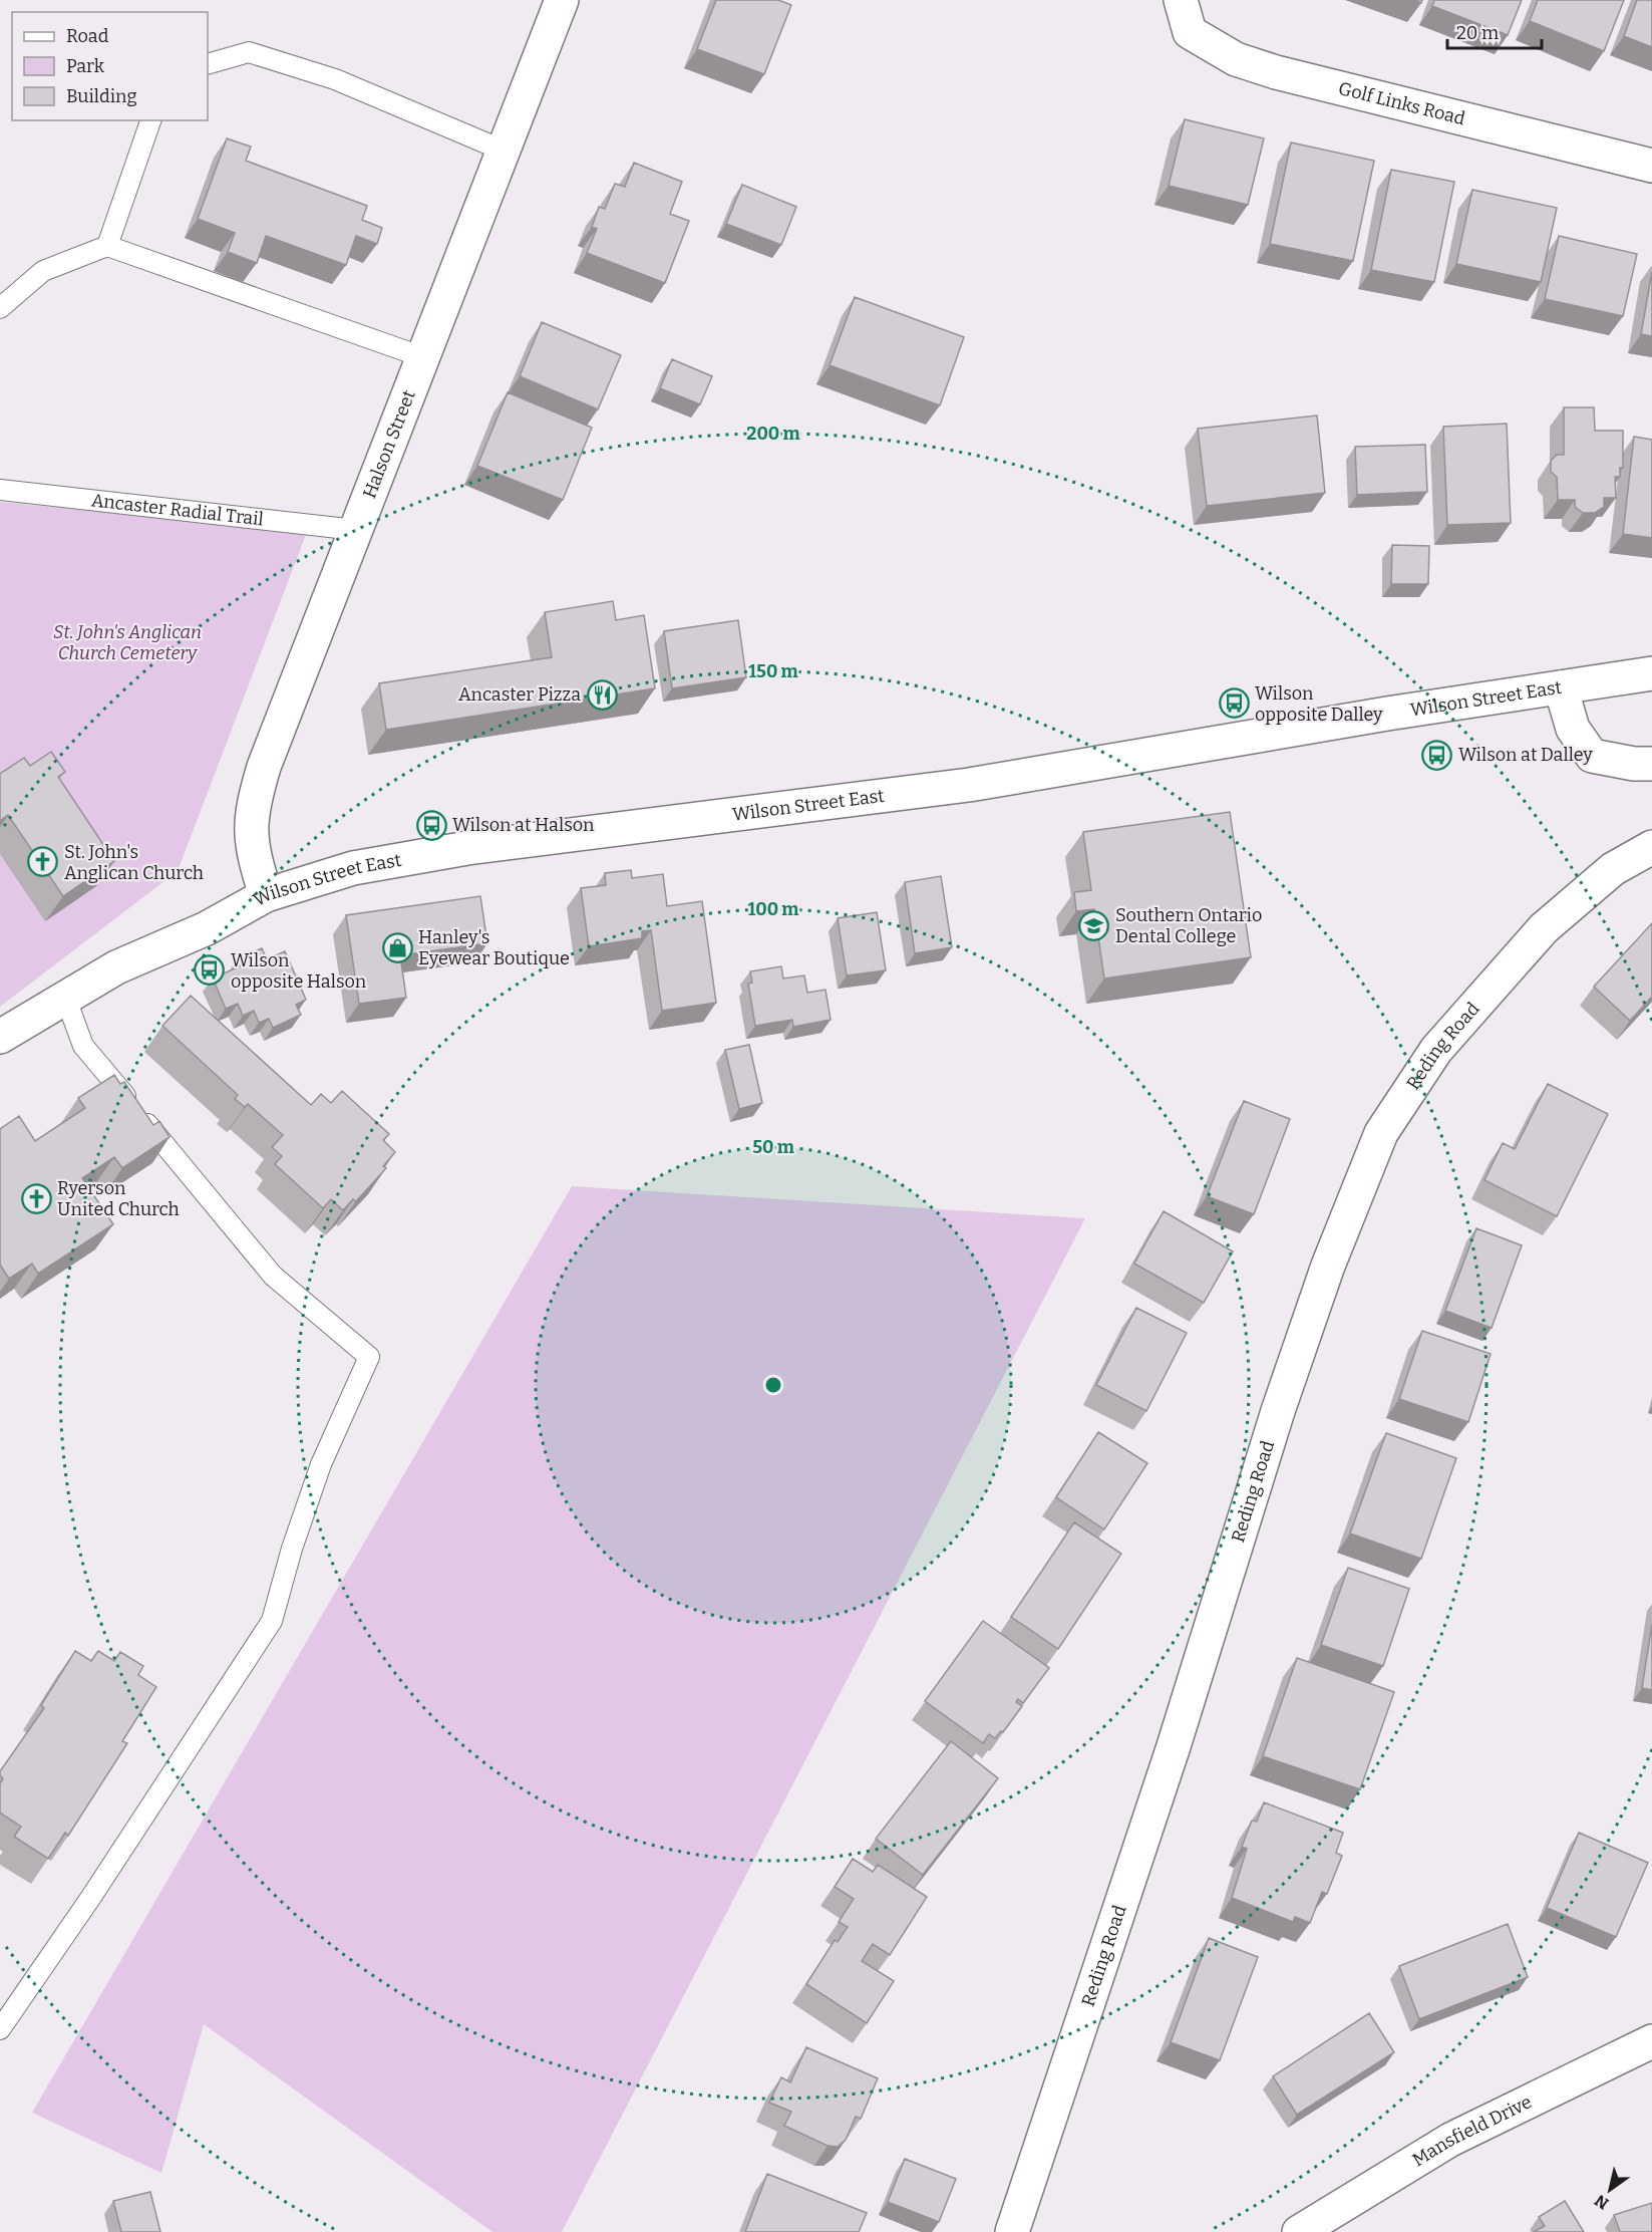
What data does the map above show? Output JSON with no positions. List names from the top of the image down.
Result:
{
  "streets": {
    "main road": [
      "Golf Links Road",
      "Halson Street",
      "Wilson Street East",
      "Reding Road",
      "Mansfield Drive"
    ],
    "lane": ["Ancaster Radial Trail"]
  },
  "crossings": [
    ["Halson Street", "Ancaster Radial Trail"],
    ["Halson Street", "Wilson Street East"]
  ],
  "parks": ["St. John's Anglican Church Cemetery"],
  "places": {
    "restaurant": ["Ancaster Pizza"],
    "bus stop": [
      "Wilson opposite Dalley",
      "Wilson at Dalley",
      "Wilson at Halson",
      "Wilson opposite Halson"
    ],
    "church": ["St. John's Anglican Church", "Ryerson United Church"],
    "school or university": ["Southern Ontario Dental College"],
    "shop": ["Hanley's Eyewear Boutique"]
  },
  "legend": ["Road", "Park", "Building"],
  "scale_bar": "20 m",
  "north": "bottom left",
  "rings": [
    "200 m",
    "150 m",
    "100 m",
    "50 m"
  ]
}
